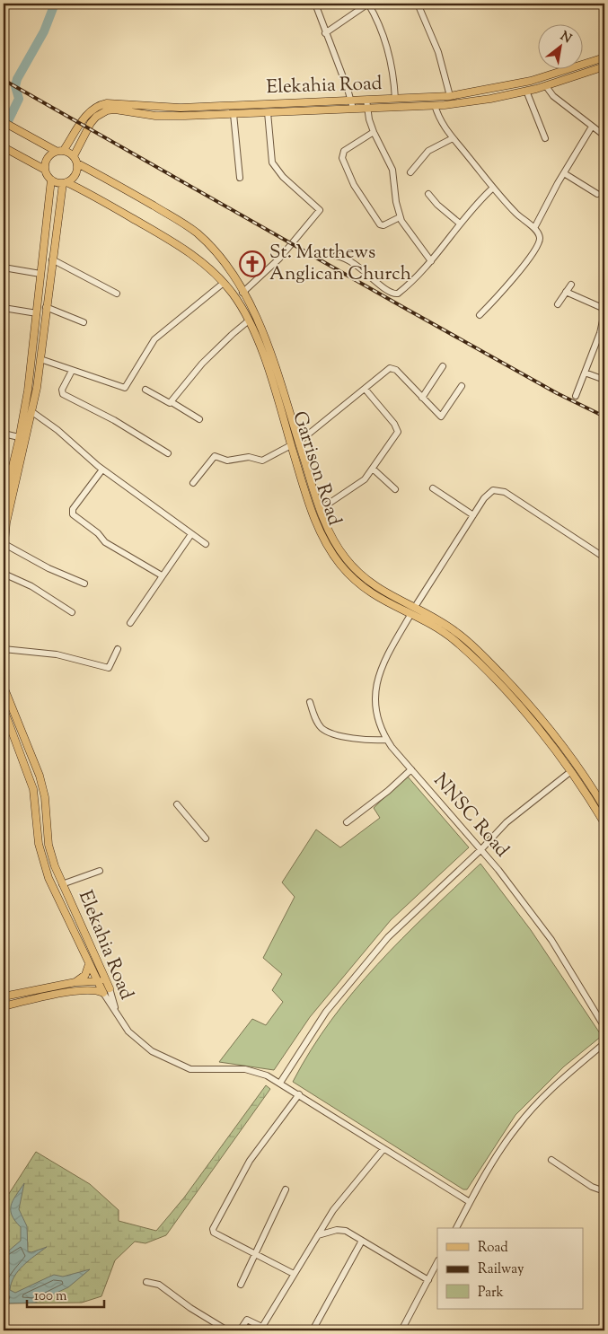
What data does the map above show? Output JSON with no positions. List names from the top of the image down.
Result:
{
  "streets": {
    "main road": ["Elekahia Road", "Garrison Road"],
    "street": ["NNSC Road"]
  },
  "crossings": [
    ["Elekahia Road", "Garrison Road"],
    ["Garrison Road", "NNSC Road"]
  ],
  "places": {
    "church": ["St. Matthews Anglican Church"]
  },
  "legend": ["Road", "Railway", "Park"],
  "scale_bar": "100 m",
  "north": "top right"
}
